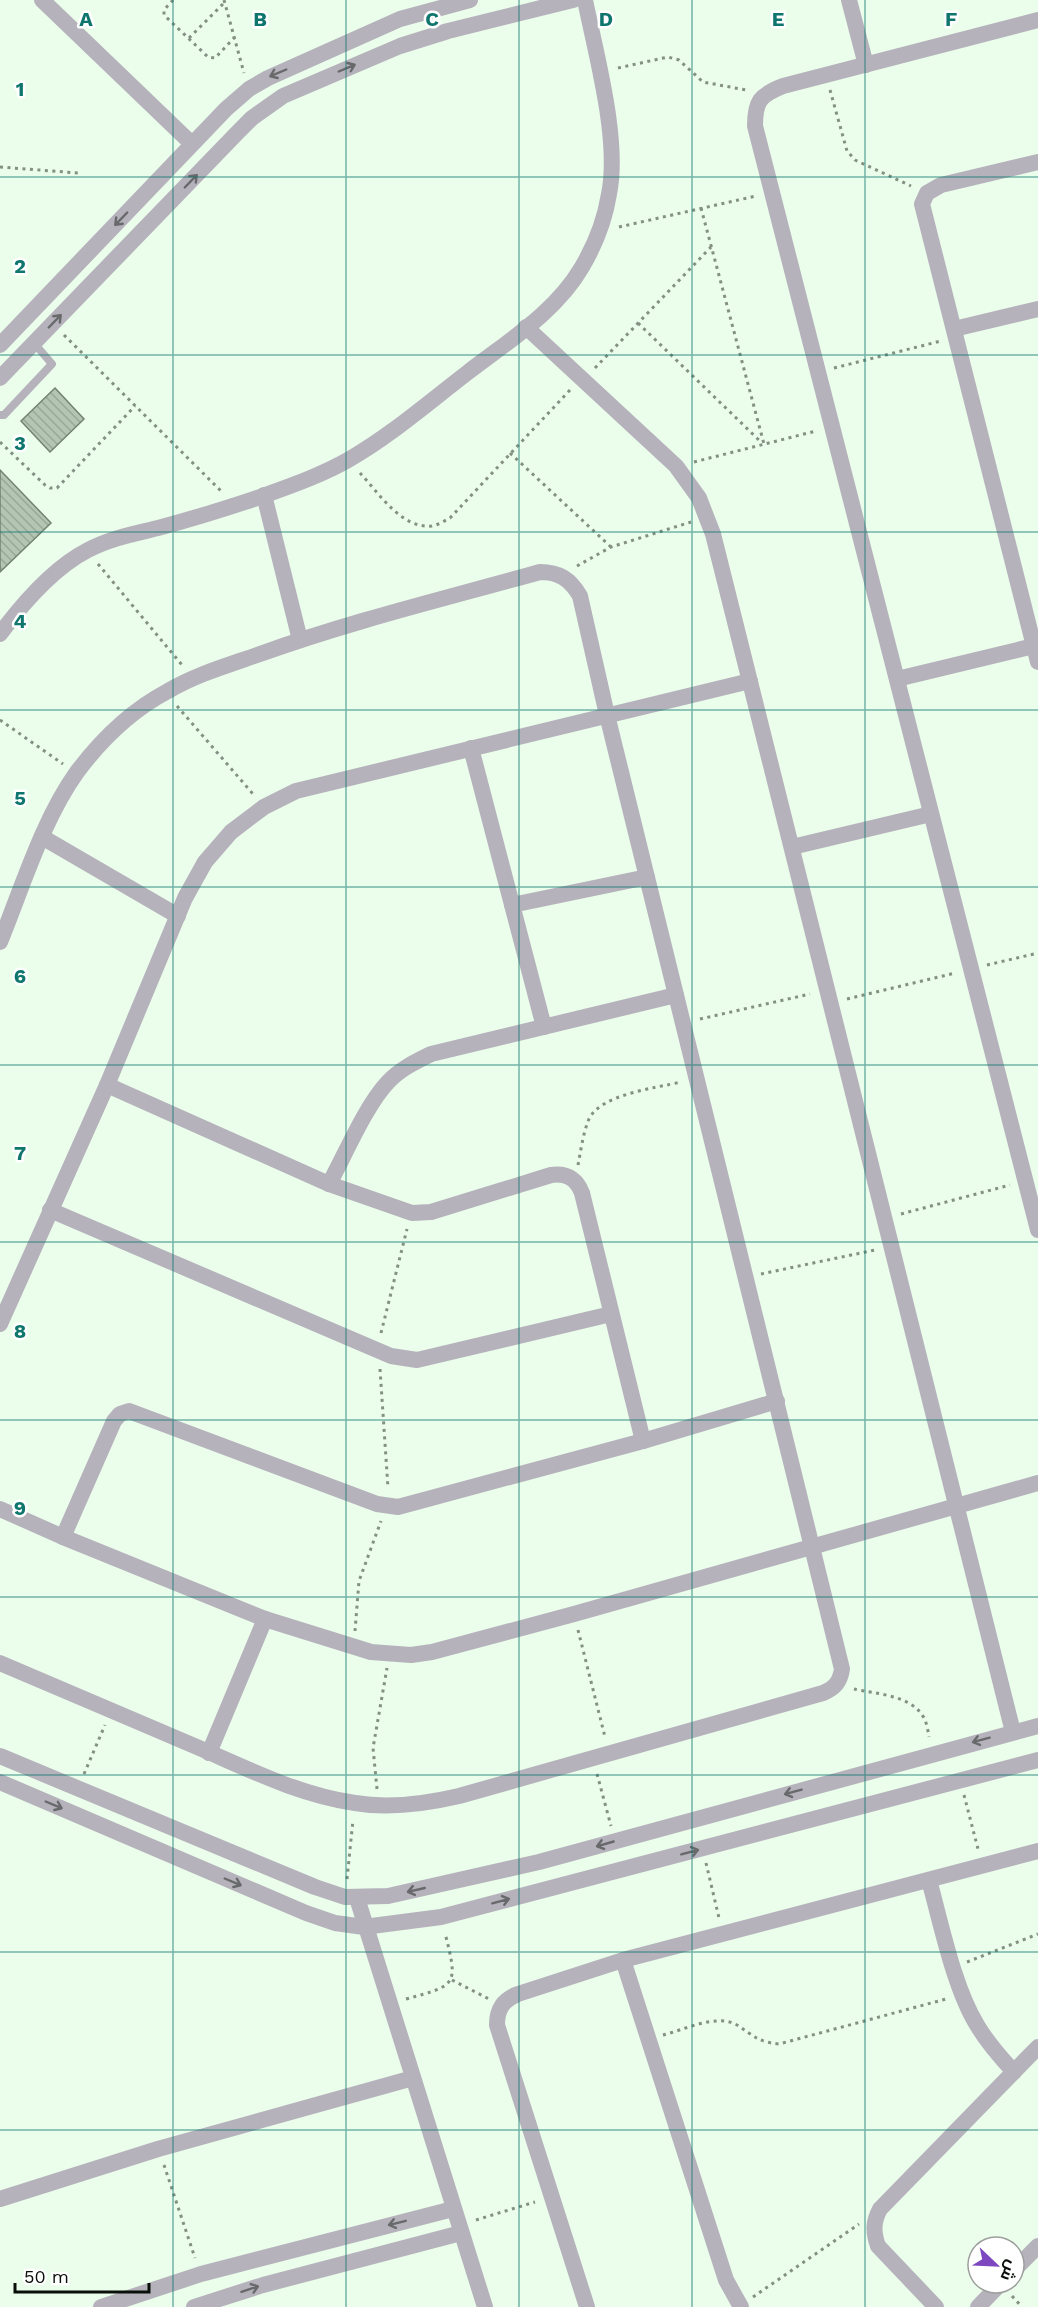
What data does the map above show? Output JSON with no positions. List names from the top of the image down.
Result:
{
  "scale_bar": "50 m",
  "north": "bottom right",
  "grid": {
    "columns": [
      "A",
      "B",
      "C",
      "D",
      "E",
      "F"
    ],
    "rows": [
      "1",
      "2",
      "3",
      "4",
      "5",
      "6",
      "7",
      "8",
      "9"
    ]
  }
}
